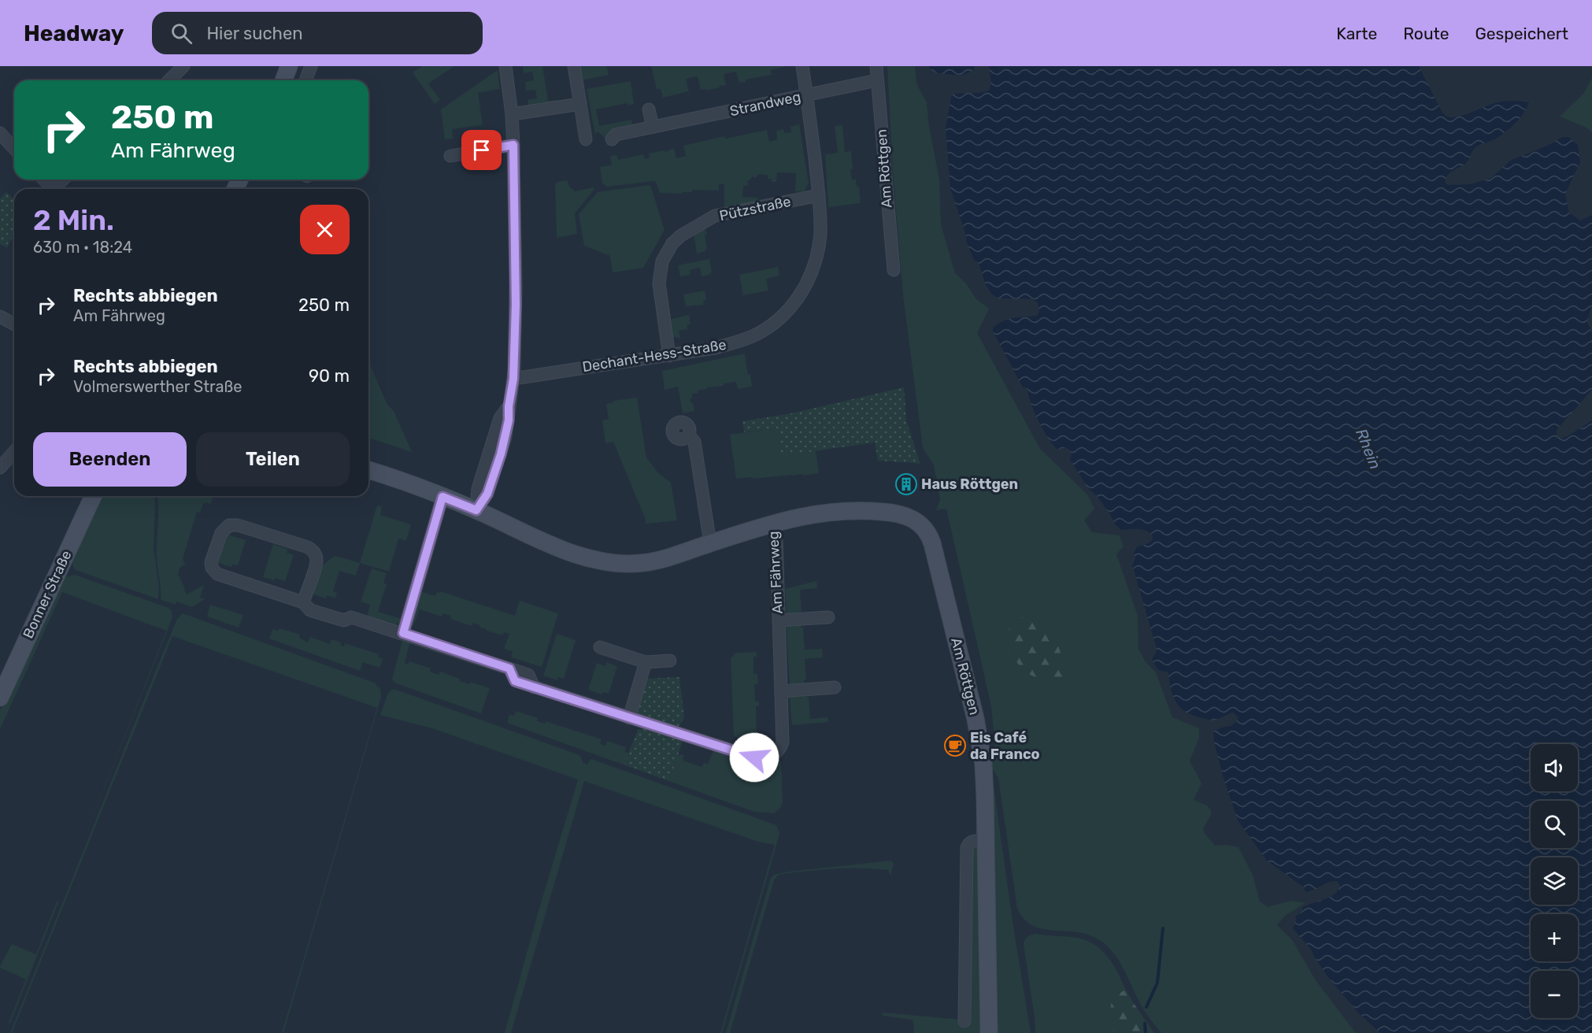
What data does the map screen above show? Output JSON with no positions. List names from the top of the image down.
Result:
{
  "streets": {
    "street": [
      "Strandweg",
      "Am Röttgen",
      "Pützstraße",
      "Dechant-Hess-Straße",
      "Am Fährweg",
      "Bonner Straße"
    ]
  },
  "crossings": [
    ["Strandweg", "Am Röttgen"],
    ["Strandweg", "Dechant-Hess-Straße"],
    ["Am Röttgen", "Am Fährweg"],
    ["Pützstraße", "Dechant-Hess-Straße"]
  ],
  "water": ["Rhein"],
  "places": {
    "building": ["Haus Röttgen"],
    "cafe": ["Eis Café da Franco"]
  },
  "page": {
    "header": "Headway",
    "search": "Hier suchen",
    "nav": ["Karte", "Route", "Gespeichert"],
    "turn": ["250 m", "Am Fährweg"],
    "heading": ["2 Min.", "630 m · 18:24"],
    "list": [
      {
        "name": "Rechts abbiegen",
        "note": "Am Fährweg",
        "value": "250 m"
      },
      {
        "name": "Rechts abbiegen",
        "note": "Volmerswerther Straße",
        "value": "90 m"
      }
    ],
    "buttons": ["Beenden", "Teilen"],
    "map_buttons": ["+", "−"]
  }
}
